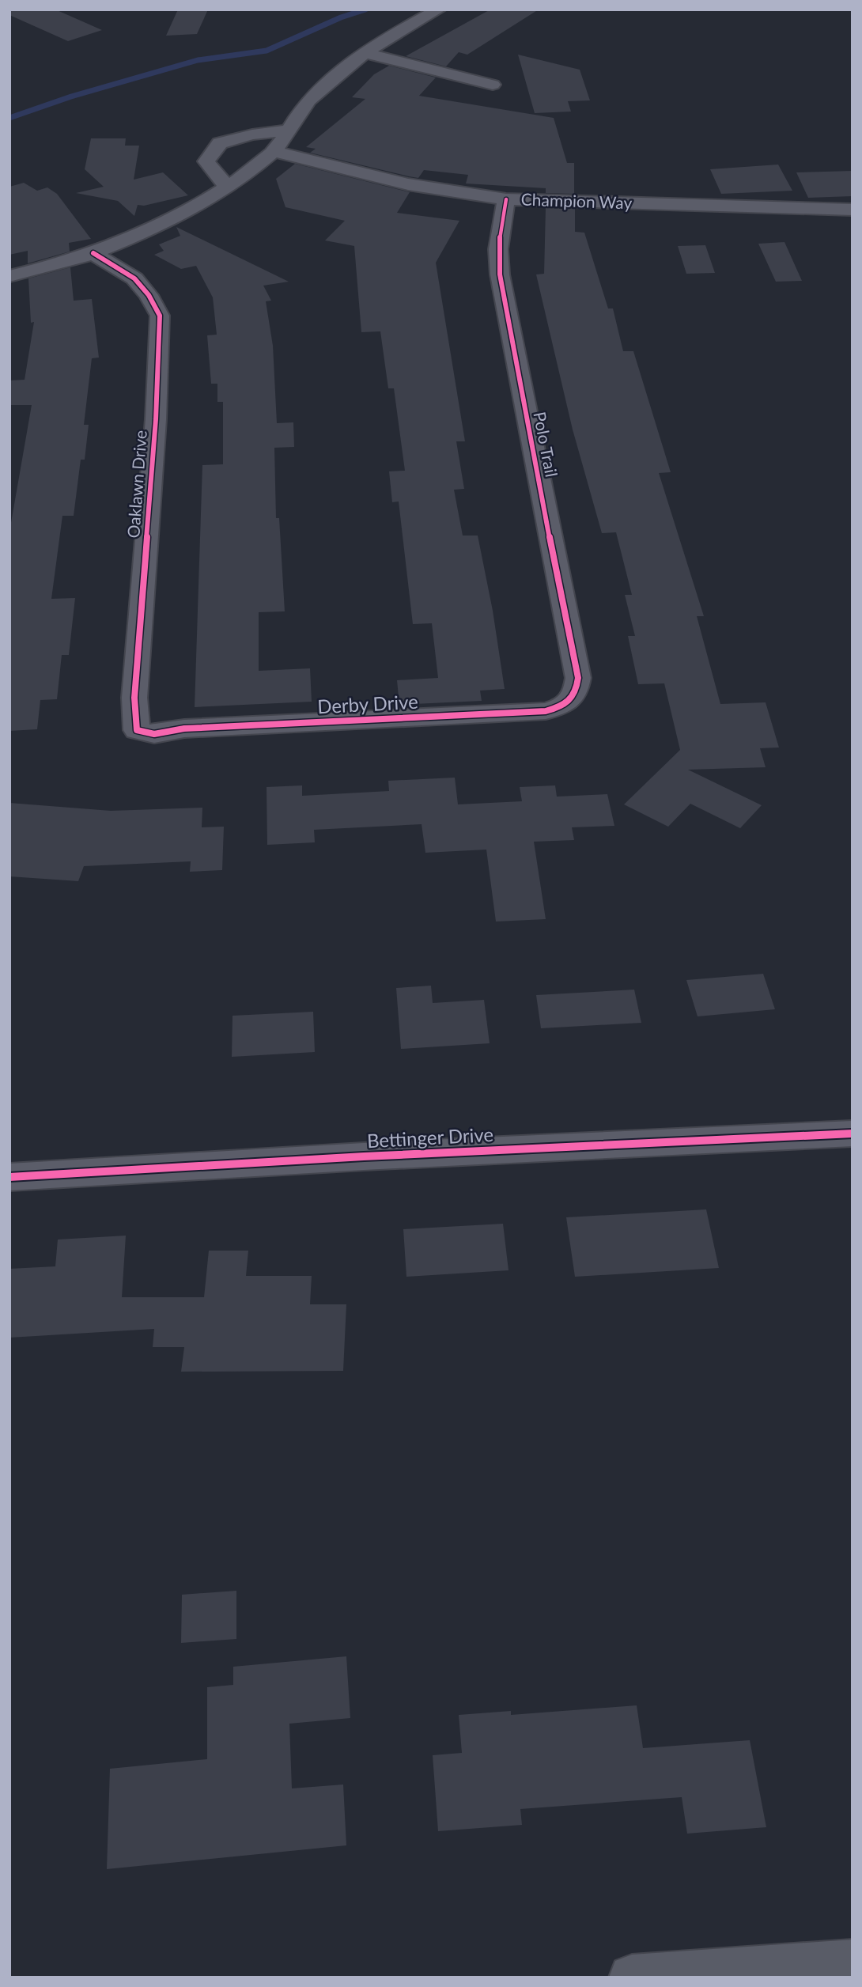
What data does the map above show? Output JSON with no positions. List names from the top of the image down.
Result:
{
  "streets": {
    "street": [
      "Champion Way",
      "Polo Trail",
      "Oaklawn Drive",
      "Derby Drive",
      "Bettinger Drive"
    ]
  },
  "crossings": [
    ["Champion Way", "Polo Trail"],
    ["Polo Trail", "Derby Drive"],
    ["Oaklawn Drive", "Derby Drive"]
  ]
}
